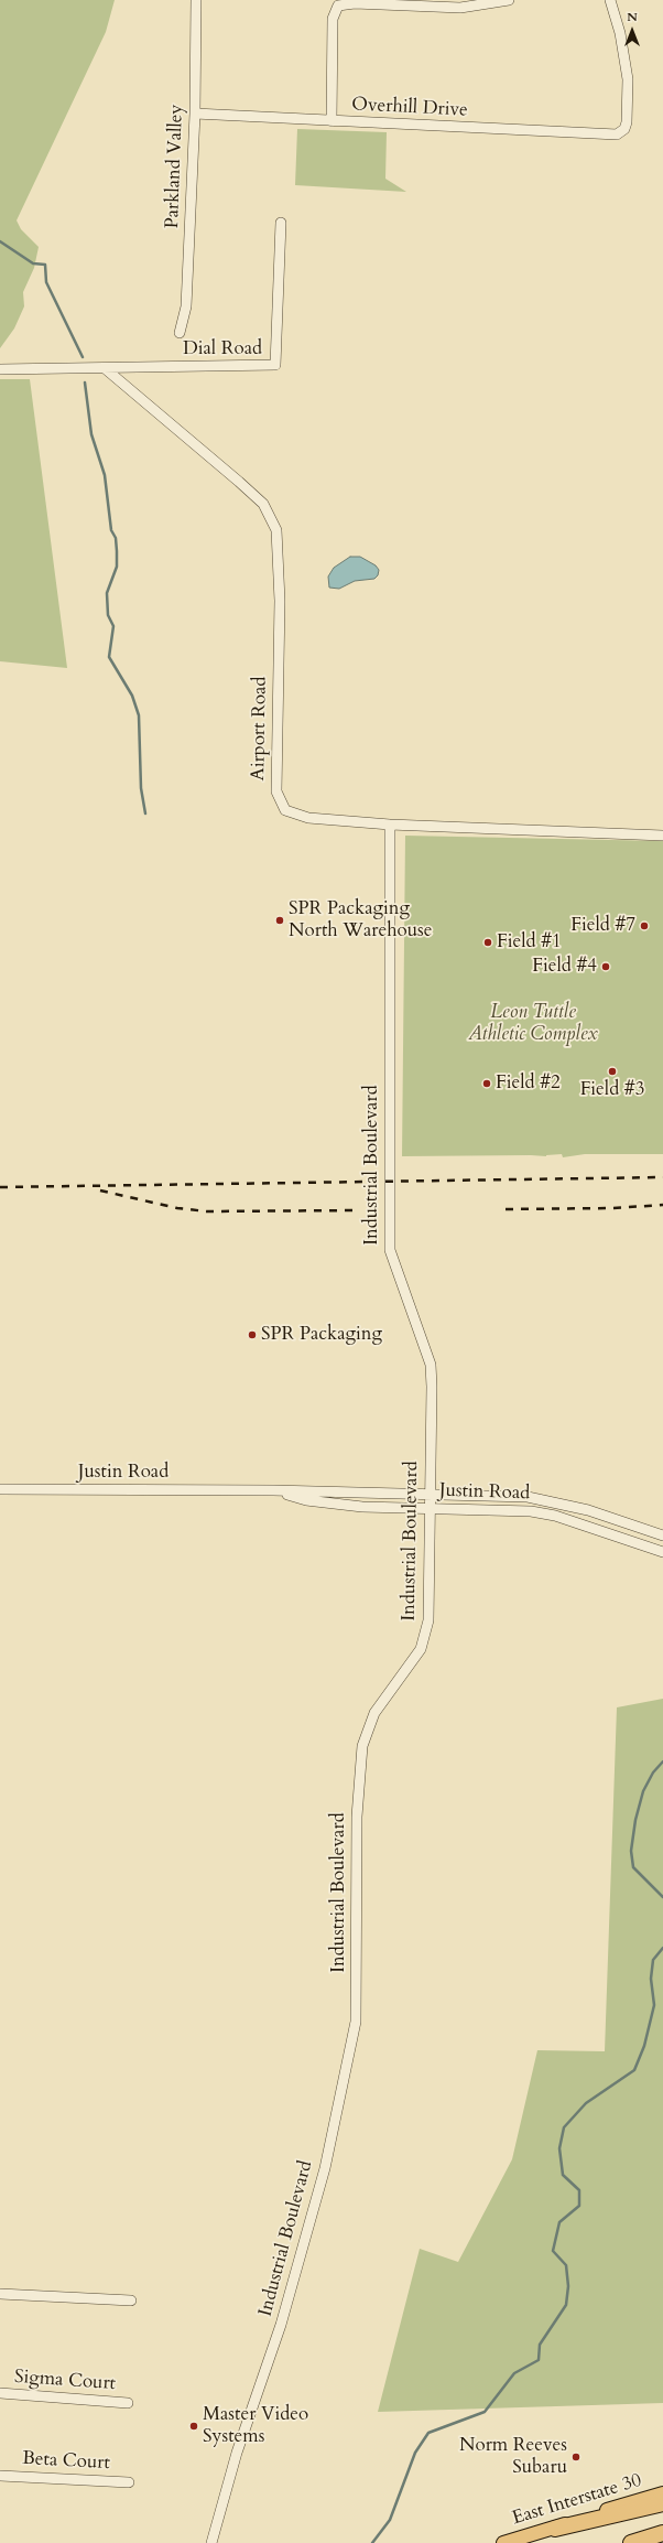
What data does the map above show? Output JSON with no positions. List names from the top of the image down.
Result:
{
  "streets": {
    "main road": ["East Interstate 30"],
    "street": [
      "Overhill Drive",
      "Parkland Valley",
      "Dial Road",
      "Airport Road",
      "Industrial Boulevard",
      "Justin Road",
      "Sigma Court",
      "Beta Court"
    ]
  },
  "crossings": [
    ["Overhill Drive", "Parkland Valley"],
    ["Dial Road", "Airport Road"],
    ["Airport Road", "Industrial Boulevard"],
    ["Industrial Boulevard", "Justin Road"]
  ],
  "parks": ["Leon Tuttle Athletic Complex"],
  "places": [
    "SPR Packaging North Warehouse",
    "Field #7",
    "Field #1",
    "Field #4",
    "Field #3",
    "Field #2",
    "SPR Packaging",
    "Master Video Systems",
    "Norm Reeves Subaru"
  ],
  "north": "top"
}
